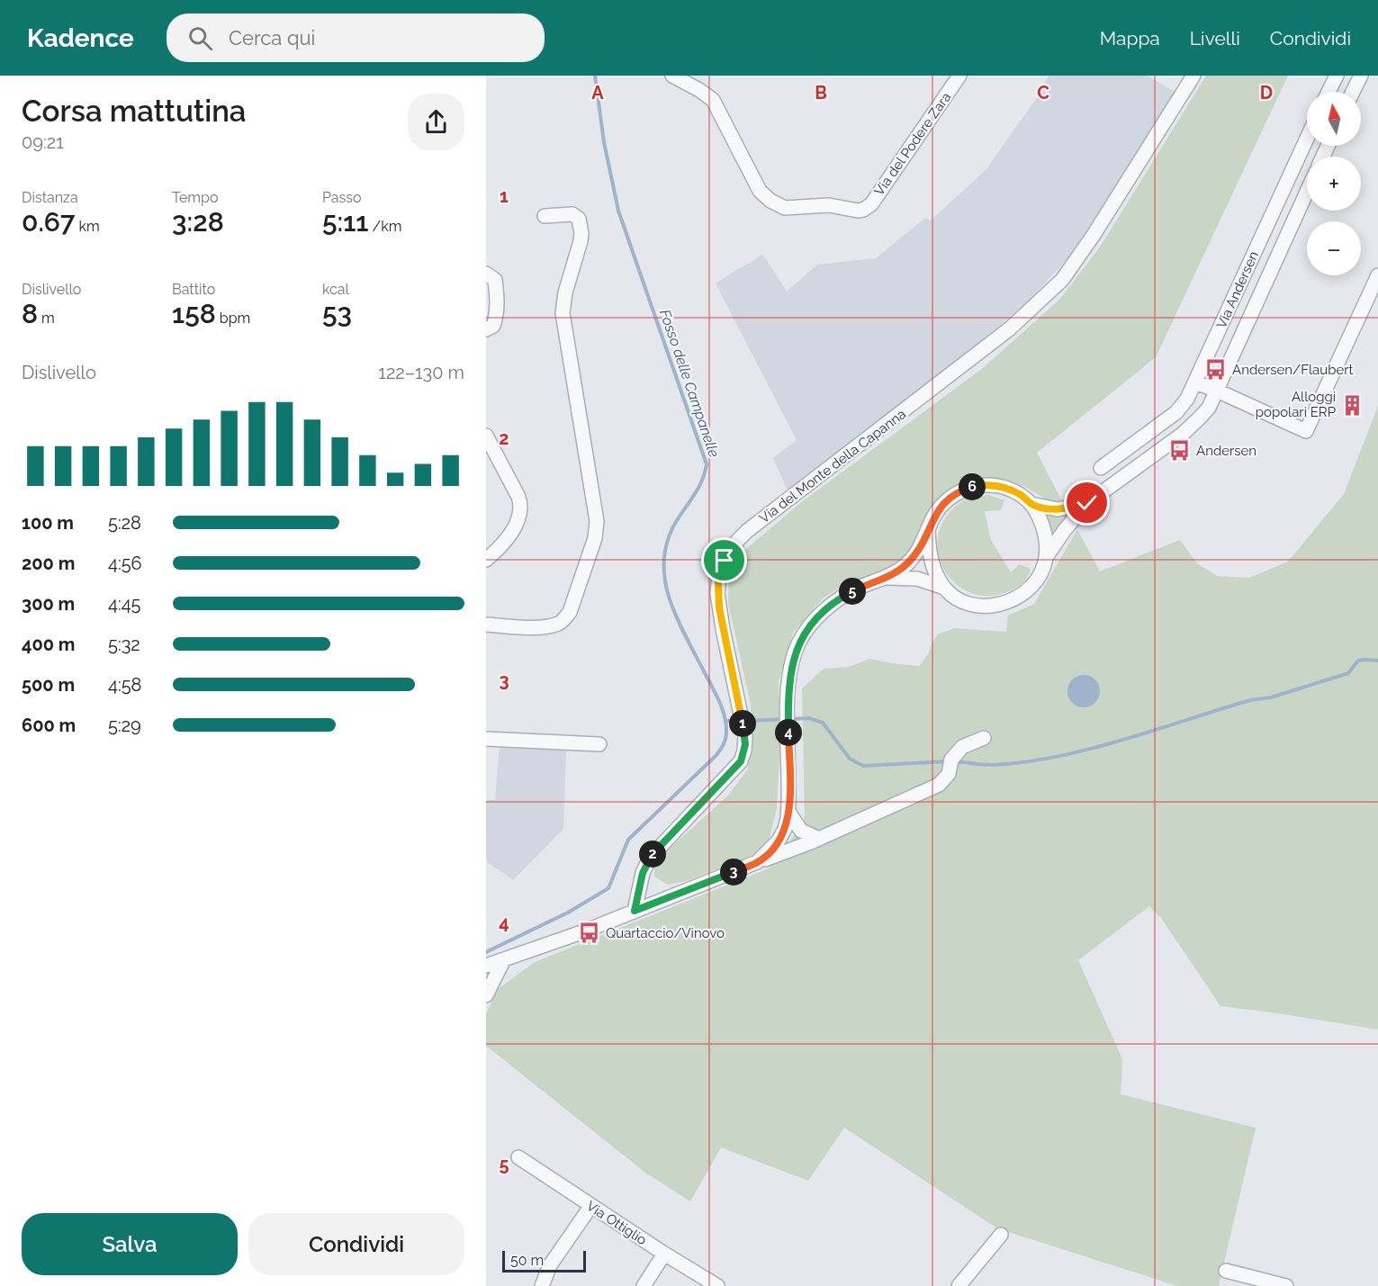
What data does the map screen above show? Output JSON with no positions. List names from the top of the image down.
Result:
{
  "streets": {
    "street": [
      "Via del Podere Zara",
      "Via Andersen",
      "Via del Monte della Capanna",
      "Via Ottiglio"
    ]
  },
  "crossings": [
    ["Via Andersen", "Via del Monte della Capanna"]
  ],
  "water": ["Fosso delle Campanelle"],
  "places": {
    "bus stop": ["Andersen/Flaubert", "Andersen", "Quartaccio/Vinovo"],
    "building": ["Alloggi popolari ERP"]
  },
  "scale_bar": "50 m",
  "north": "top",
  "page": {
    "header": "Kadence",
    "search": "Cerca qui",
    "nav": ["Mappa", "Livelli", "Condividi"],
    "heading": ["Corsa mattutina", "09:21"],
    "map_buttons": ["+", "−"],
    "stats": [
      ["Distanza", "0.67 km"],
      ["Tempo", "3:28"],
      ["Passo", "5:11 /km"],
      ["Dislivello", "8 m"],
      ["Battito", "158 bpm"],
      ["kcal", "53"]
    ],
    "chart": ["Dislivello", "122–130 m"],
    "pins": [
      "6",
      "5",
      "1",
      "4",
      "2",
      "3"
    ],
    "list": [
      {
        "name": "100 m",
        "note": "5:28"
      },
      {
        "name": "200 m",
        "note": "4:56"
      },
      {
        "name": "300 m",
        "note": "4:45"
      },
      {
        "name": "400 m",
        "note": "5:32"
      },
      {
        "name": "500 m",
        "note": "4:58"
      },
      {
        "name": "600 m",
        "note": "5:29"
      }
    ],
    "buttons": ["Salva", "Condividi"],
    "scale": "50 m"
  },
  "grid": {
    "columns": [
      "A",
      "B",
      "C",
      "D"
    ],
    "rows": [
      "1",
      "2",
      "3",
      "4",
      "5"
    ]
  }
}
